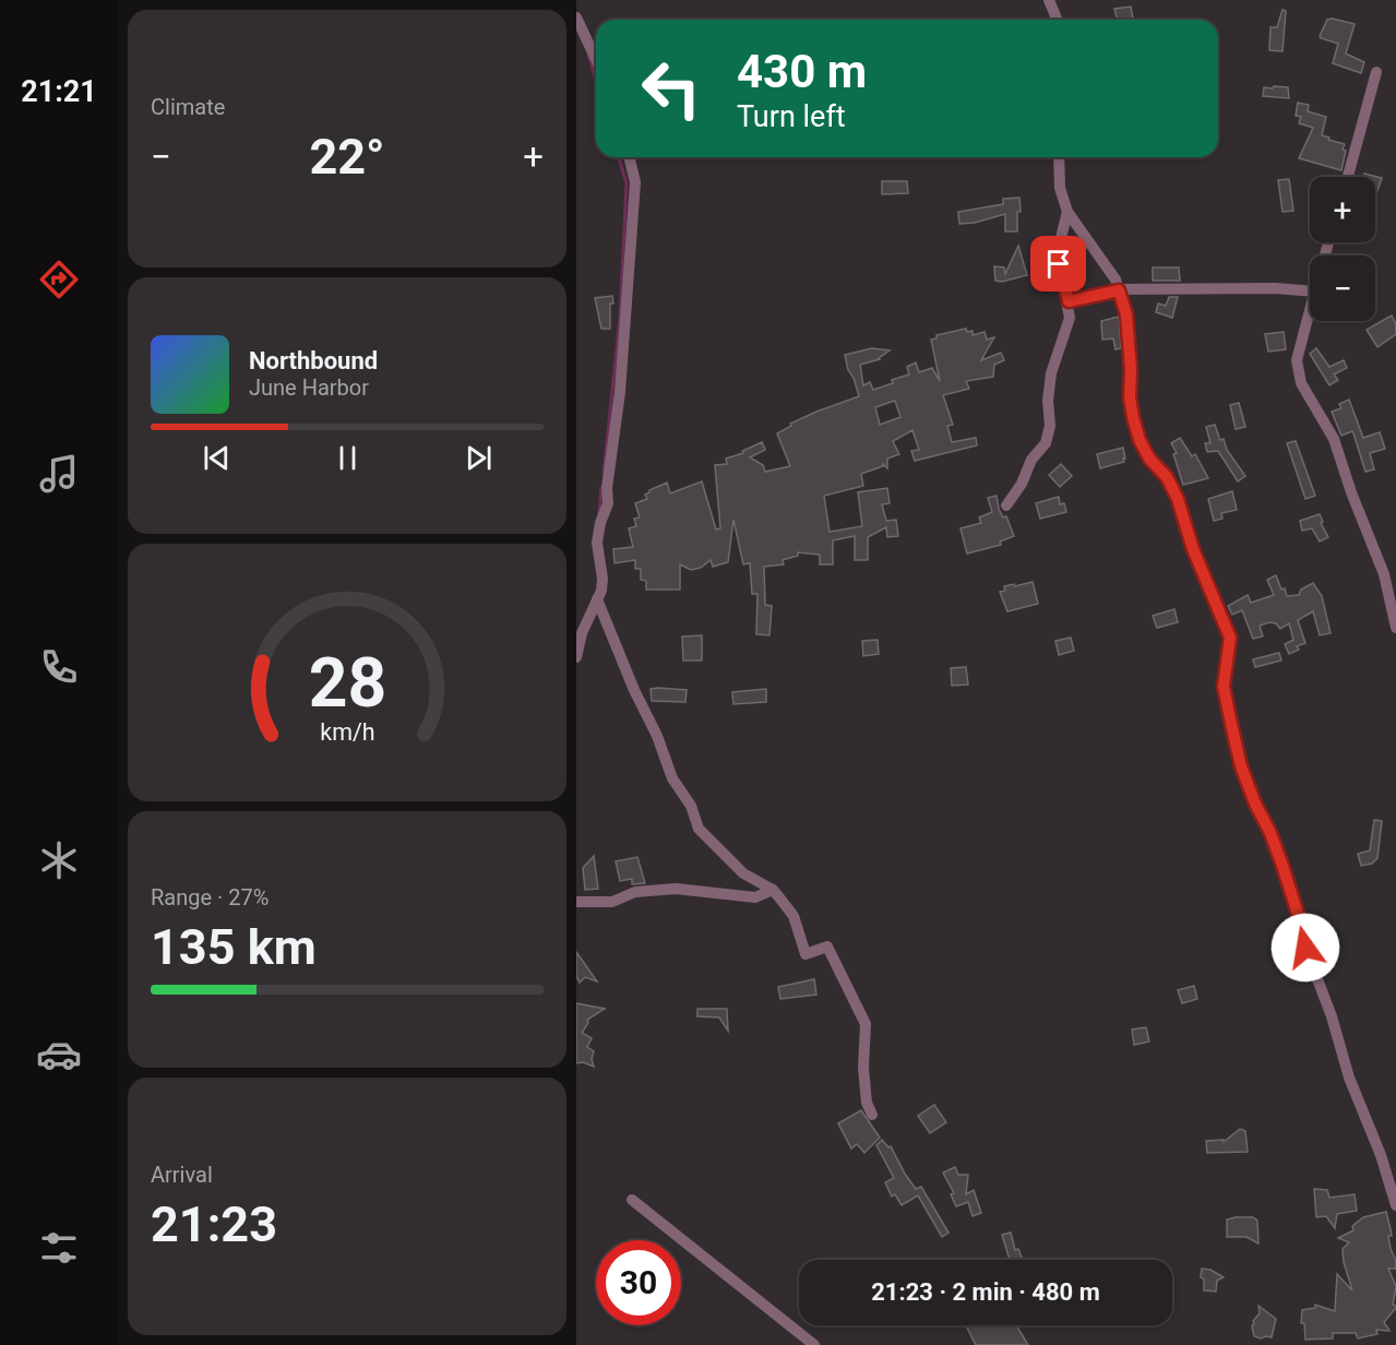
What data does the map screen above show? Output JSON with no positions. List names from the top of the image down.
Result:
{
  "page": {
    "tabs": "21:21",
    "tile": [
      "Climate",
      ["Range · 27%", "135 km"],
      ["Arrival", "21:23"]
    ],
    "turn": ["430 m", "Turn left"],
    "heat": ["−", "22°", "+"],
    "map_buttons": ["+", "−"],
    "song": ["Northbound", "June Harbor"],
    "limit": "30",
    "trip": "21:23 · 2 min · 480 m",
    "gauge": ["28", "km/h"]
  }
}
